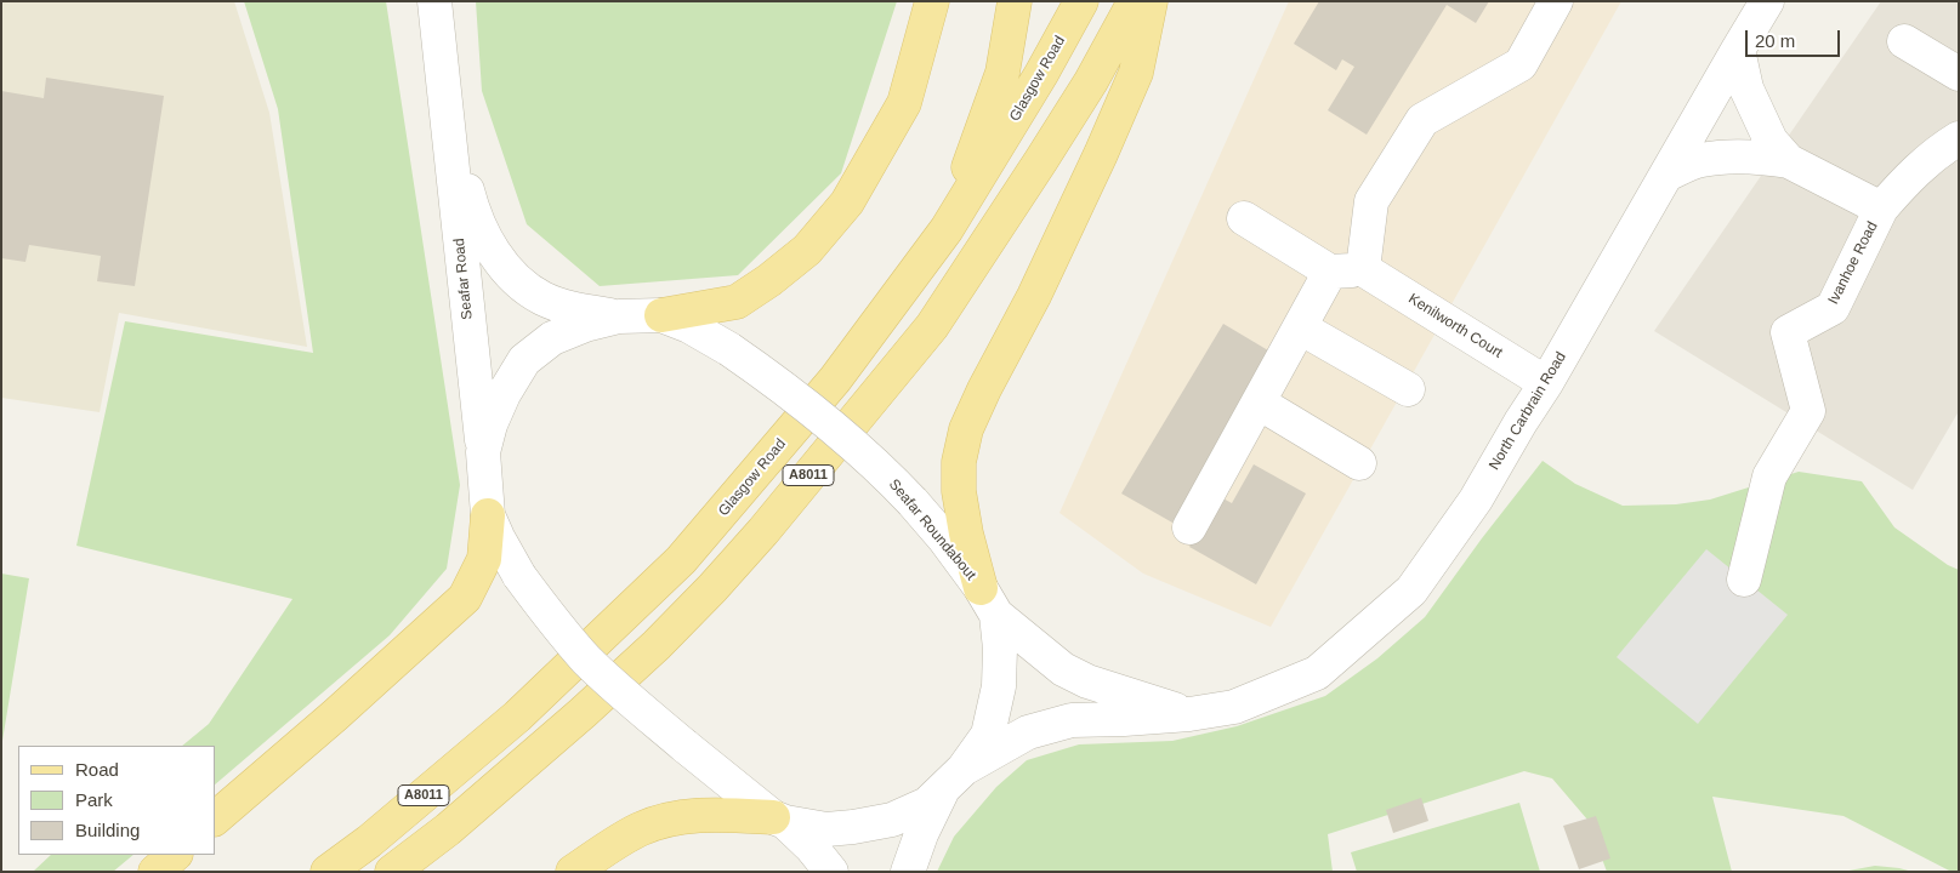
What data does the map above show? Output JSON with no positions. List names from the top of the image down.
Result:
{
  "streets": {
    "main road": ["Glasgow Road", "A8011"],
    "street": [
      "Ivanhoe Road",
      "Seafar Road",
      "Kenilworth Court",
      "North Carbrain Road",
      "Seafar Roundabout"
    ]
  },
  "crossings": [
    ["Ivanhoe Road", "North Carbrain Road"],
    ["Seafar Road", "Seafar Roundabout"],
    ["Kenilworth Court", "North Carbrain Road"],
    ["North Carbrain Road", "Seafar Roundabout"]
  ],
  "legend": ["Road", "Park", "Building"],
  "scale_bar": "20 m"
}
